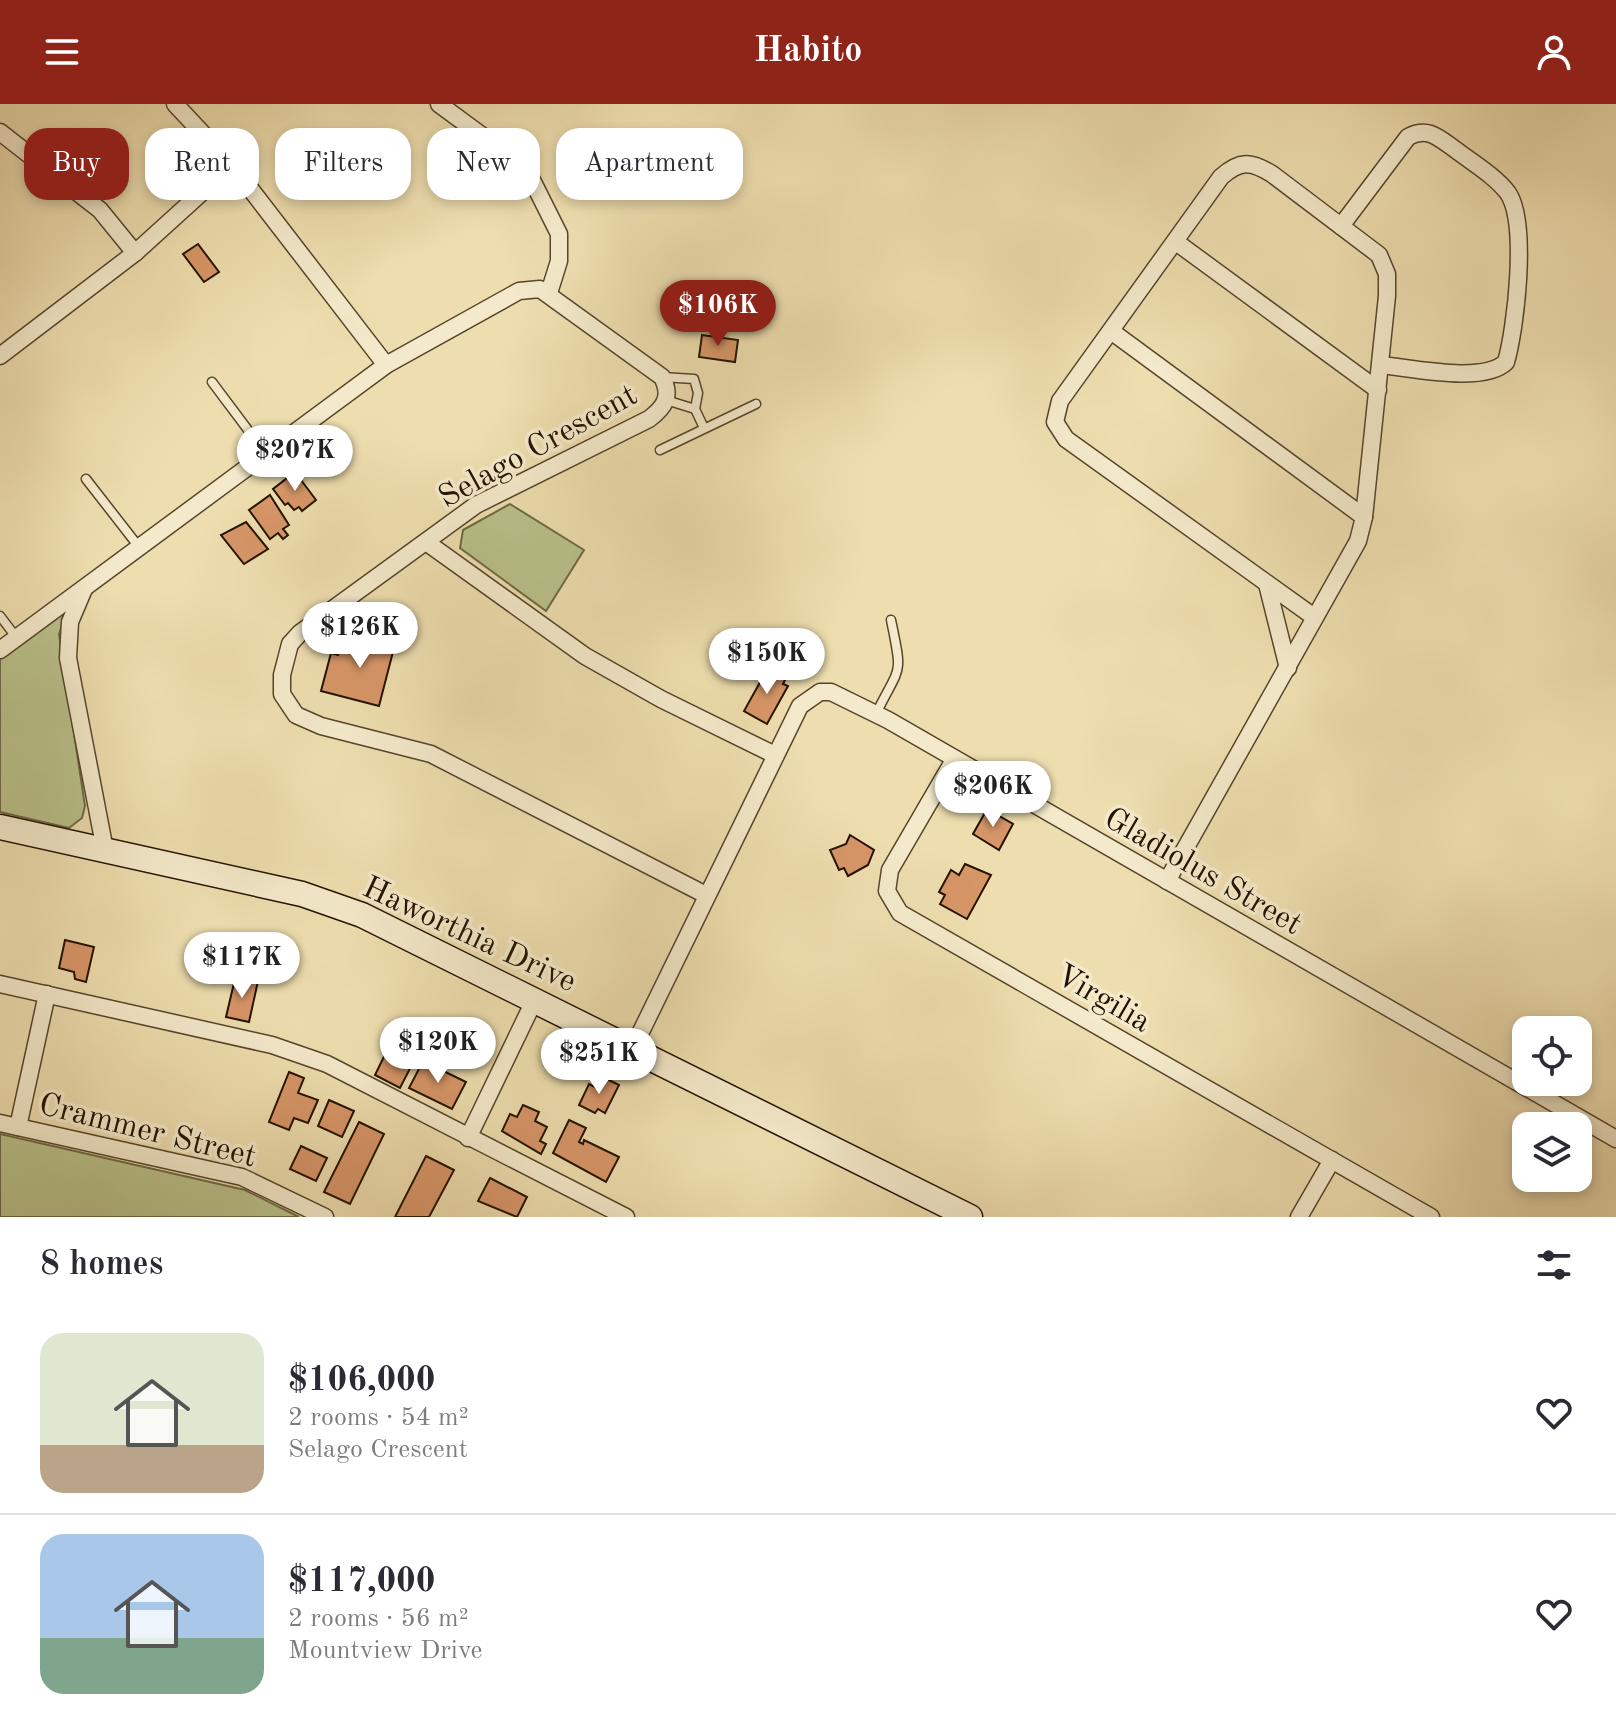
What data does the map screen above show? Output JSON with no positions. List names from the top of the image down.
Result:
{
  "streets": {
    "street": [
      "Selago Crescent",
      "Gladiolus Street",
      "Haworthia Drive",
      "Virgilia",
      "Crammer Street"
    ]
  },
  "crossings": [
    ["Selago Crescent", "Gladiolus Street"],
    ["Gladiolus Street", "Haworthia Drive"],
    ["Gladiolus Street", "Virgilia"]
  ],
  "page": {
    "header": "Habito",
    "chip": [
      "Buy",
      "Rent",
      "Filters",
      "New",
      "Apartment"
    ],
    "price": [
      "$106K",
      "$207K",
      "$126K",
      "$150K",
      "$206K",
      "$117K",
      "$120K",
      "$251K"
    ],
    "heading": "8 homes",
    "list": [
      {
        "name": "$106,000",
        "note": "2 rooms · 54 m² · Selago Crescent"
      },
      {
        "name": "$117,000",
        "note": "2 rooms · 56 m² · Mountview Drive"
      }
    ]
  }
}
